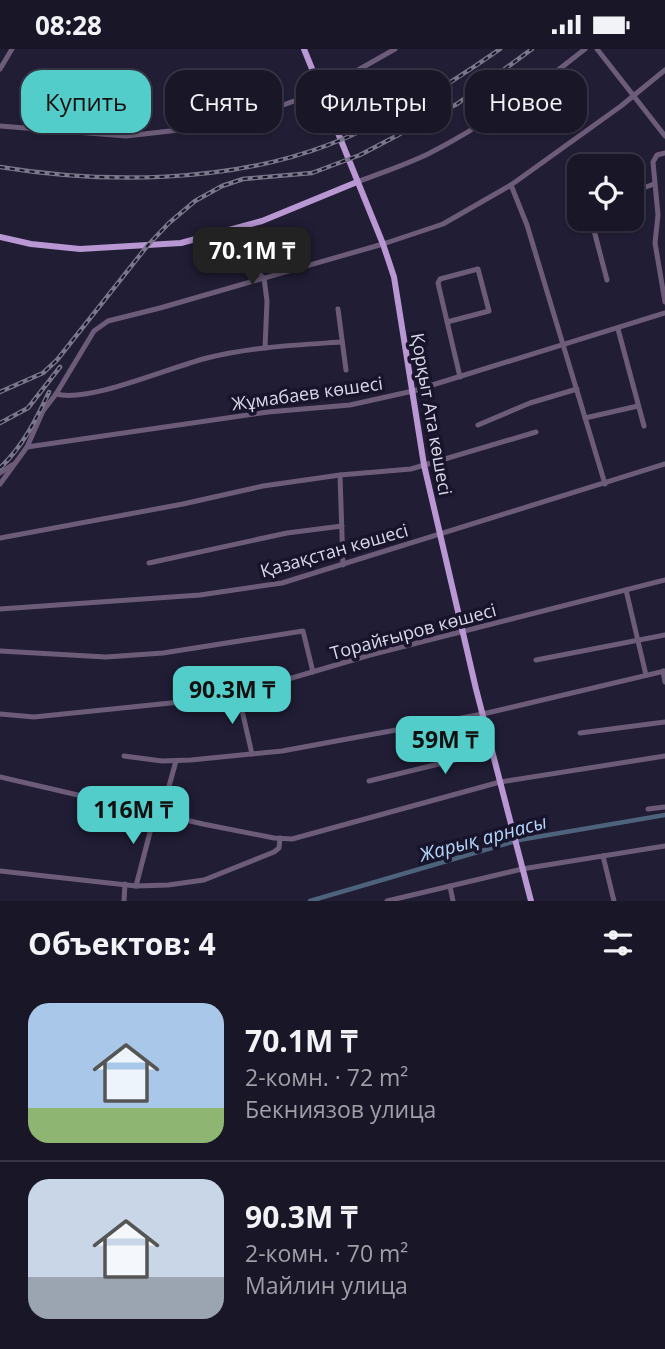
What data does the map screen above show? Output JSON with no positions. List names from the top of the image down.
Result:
{
  "streets": {
    "main road": ["Қорқыт Ата көшесі"],
    "street": ["Жұмабаев көшесі", "Қазақстан көшесі", "Торайғыров көшесі"]
  },
  "crossings": [
    ["Жұмабаев көшесі", "Қорқыт Ата көшесі"],
    ["Қорқыт Ата көшесі", "Қазақстан көшесі"],
    ["Қорқыт Ата көшесі", "Торайғыров көшесі"]
  ],
  "water": ["Жарық арнасы"],
  "page": {
    "status": "08:28",
    "chip": [
      "Купить",
      "Снять",
      "Фильтры",
      "Новое"
    ],
    "price": [
      "70.1M ₸",
      "90.3M ₸",
      "59M ₸",
      "116M ₸"
    ],
    "heading": "Объектов: 4",
    "list": [
      {
        "name": "70.1M ₸",
        "note": "2-комн. · 72 m² · Бекниязов улица"
      },
      {
        "name": "90.3M ₸",
        "note": "2-комн. · 70 m² · Майлин улица"
      }
    ]
  }
}
